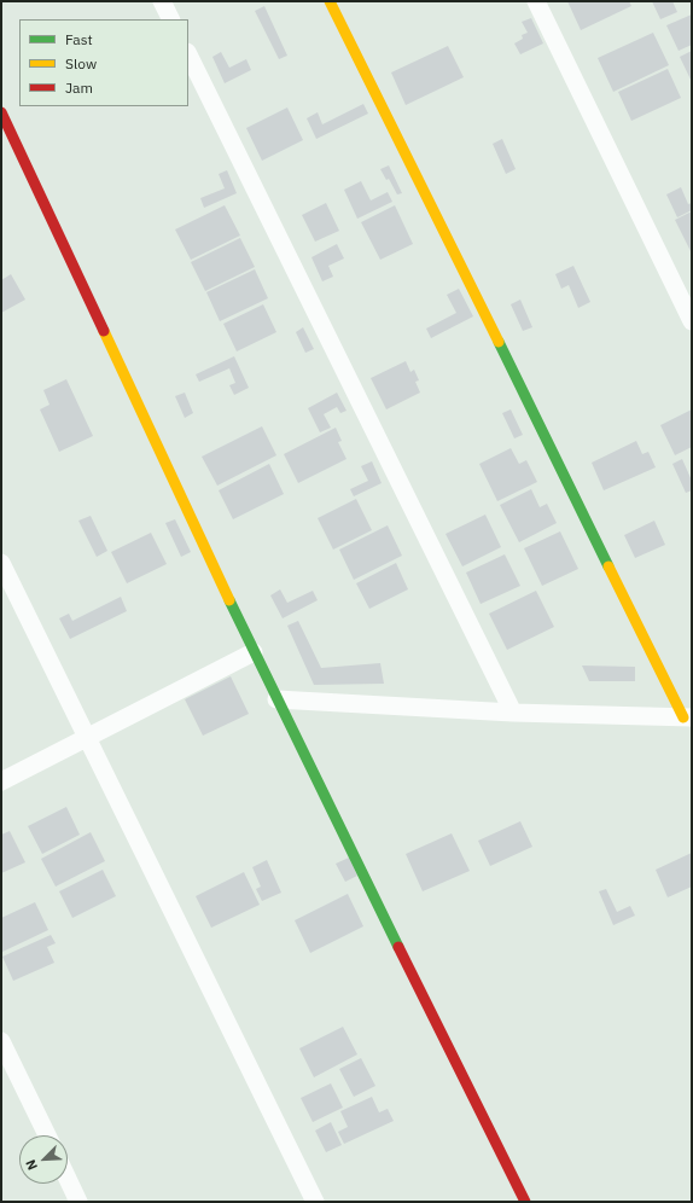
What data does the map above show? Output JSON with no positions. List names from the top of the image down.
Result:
{
  "legend": ["Fast", "Slow", "Jam"],
  "north": "bottom left"
}
